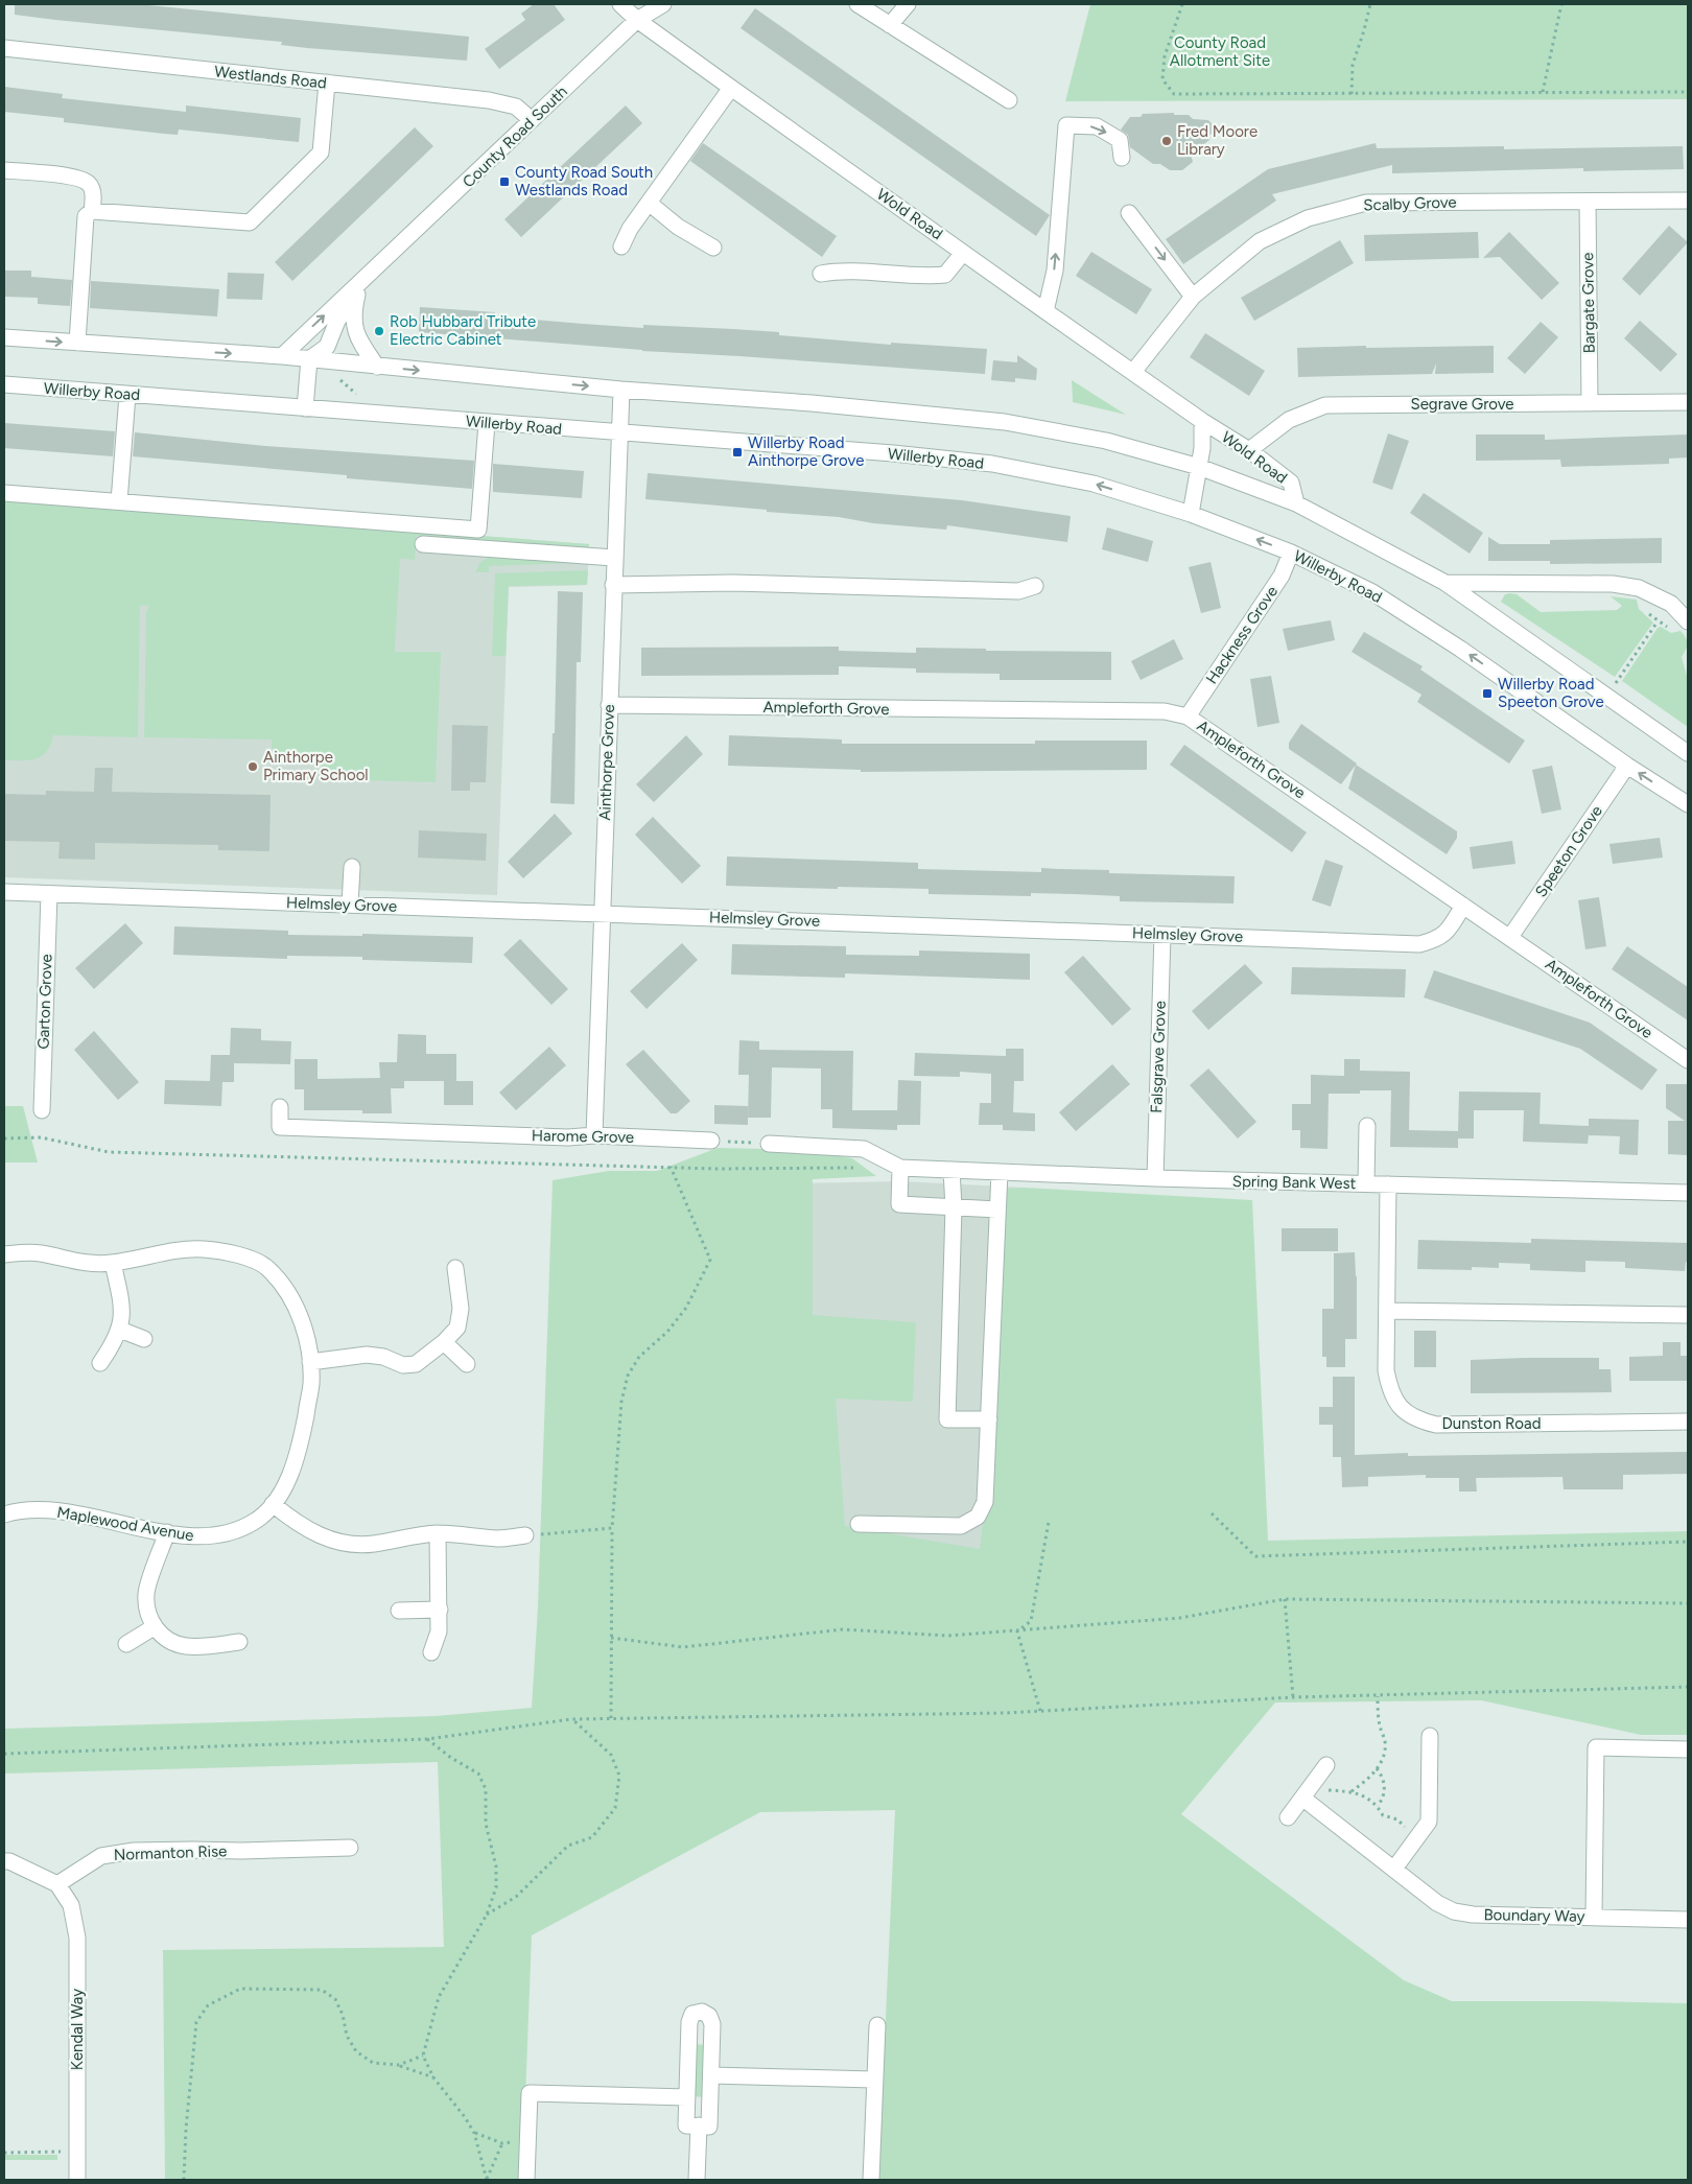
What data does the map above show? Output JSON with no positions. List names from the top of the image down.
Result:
{
  "streets": {
    "street": [
      "Westlands Road",
      "County Road South",
      "Scalby Grove",
      "Wold Road",
      "Bargate Grove",
      "Willerby Road",
      "Segrave Grove",
      "Hackness Grove",
      "Ampleforth Grove",
      "Ainthorpe Grove",
      "Speeton Grove",
      "Helmsley Grove",
      "Garton Grove",
      "Falsgrave Grove",
      "Harome Grove",
      "Spring Bank West",
      "Dunston Road",
      "Maplewood Avenue",
      "Normanton Rise",
      "Boundary Way",
      "Kendal Way"
    ]
  },
  "crossings": [
    ["Westlands Road", "County Road South"],
    ["County Road South", "Wold Road"],
    ["Scalby Grove", "Wold Road"],
    ["Scalby Grove", "Bargate Grove"],
    ["Wold Road", "Willerby Road"],
    ["Wold Road", "Segrave Grove"],
    ["Bargate Grove", "Segrave Grove"],
    ["Willerby Road", "Hackness Grove"],
    ["Willerby Road", "Ainthorpe Grove"],
    ["Willerby Road", "Speeton Grove"],
    ["Hackness Grove", "Ampleforth Grove"],
    ["Ampleforth Grove", "Ainthorpe Grove"],
    ["Ampleforth Grove", "Speeton Grove"],
    ["Ampleforth Grove", "Helmsley Grove"],
    ["Ainthorpe Grove", "Helmsley Grove"],
    ["Ainthorpe Grove", "Harome Grove"],
    ["Helmsley Grove", "Garton Grove"],
    ["Helmsley Grove", "Falsgrave Grove"],
    ["Falsgrave Grove", "Spring Bank West"],
    ["Spring Bank West", "Dunston Road"],
    ["Normanton Rise", "Kendal Way"]
  ],
  "parks": ["County Road Allotment Site"],
  "places": {
    "other": ["Fred Moore Library", "Rob Hubbard Tribute Electric Cabinet", "Ainthorpe Primary School"],
    "transit": ["County Road South Westlands Road", "Willerby Road Ainthorpe Grove", "Willerby Road Speeton Grove"]
  }
}
